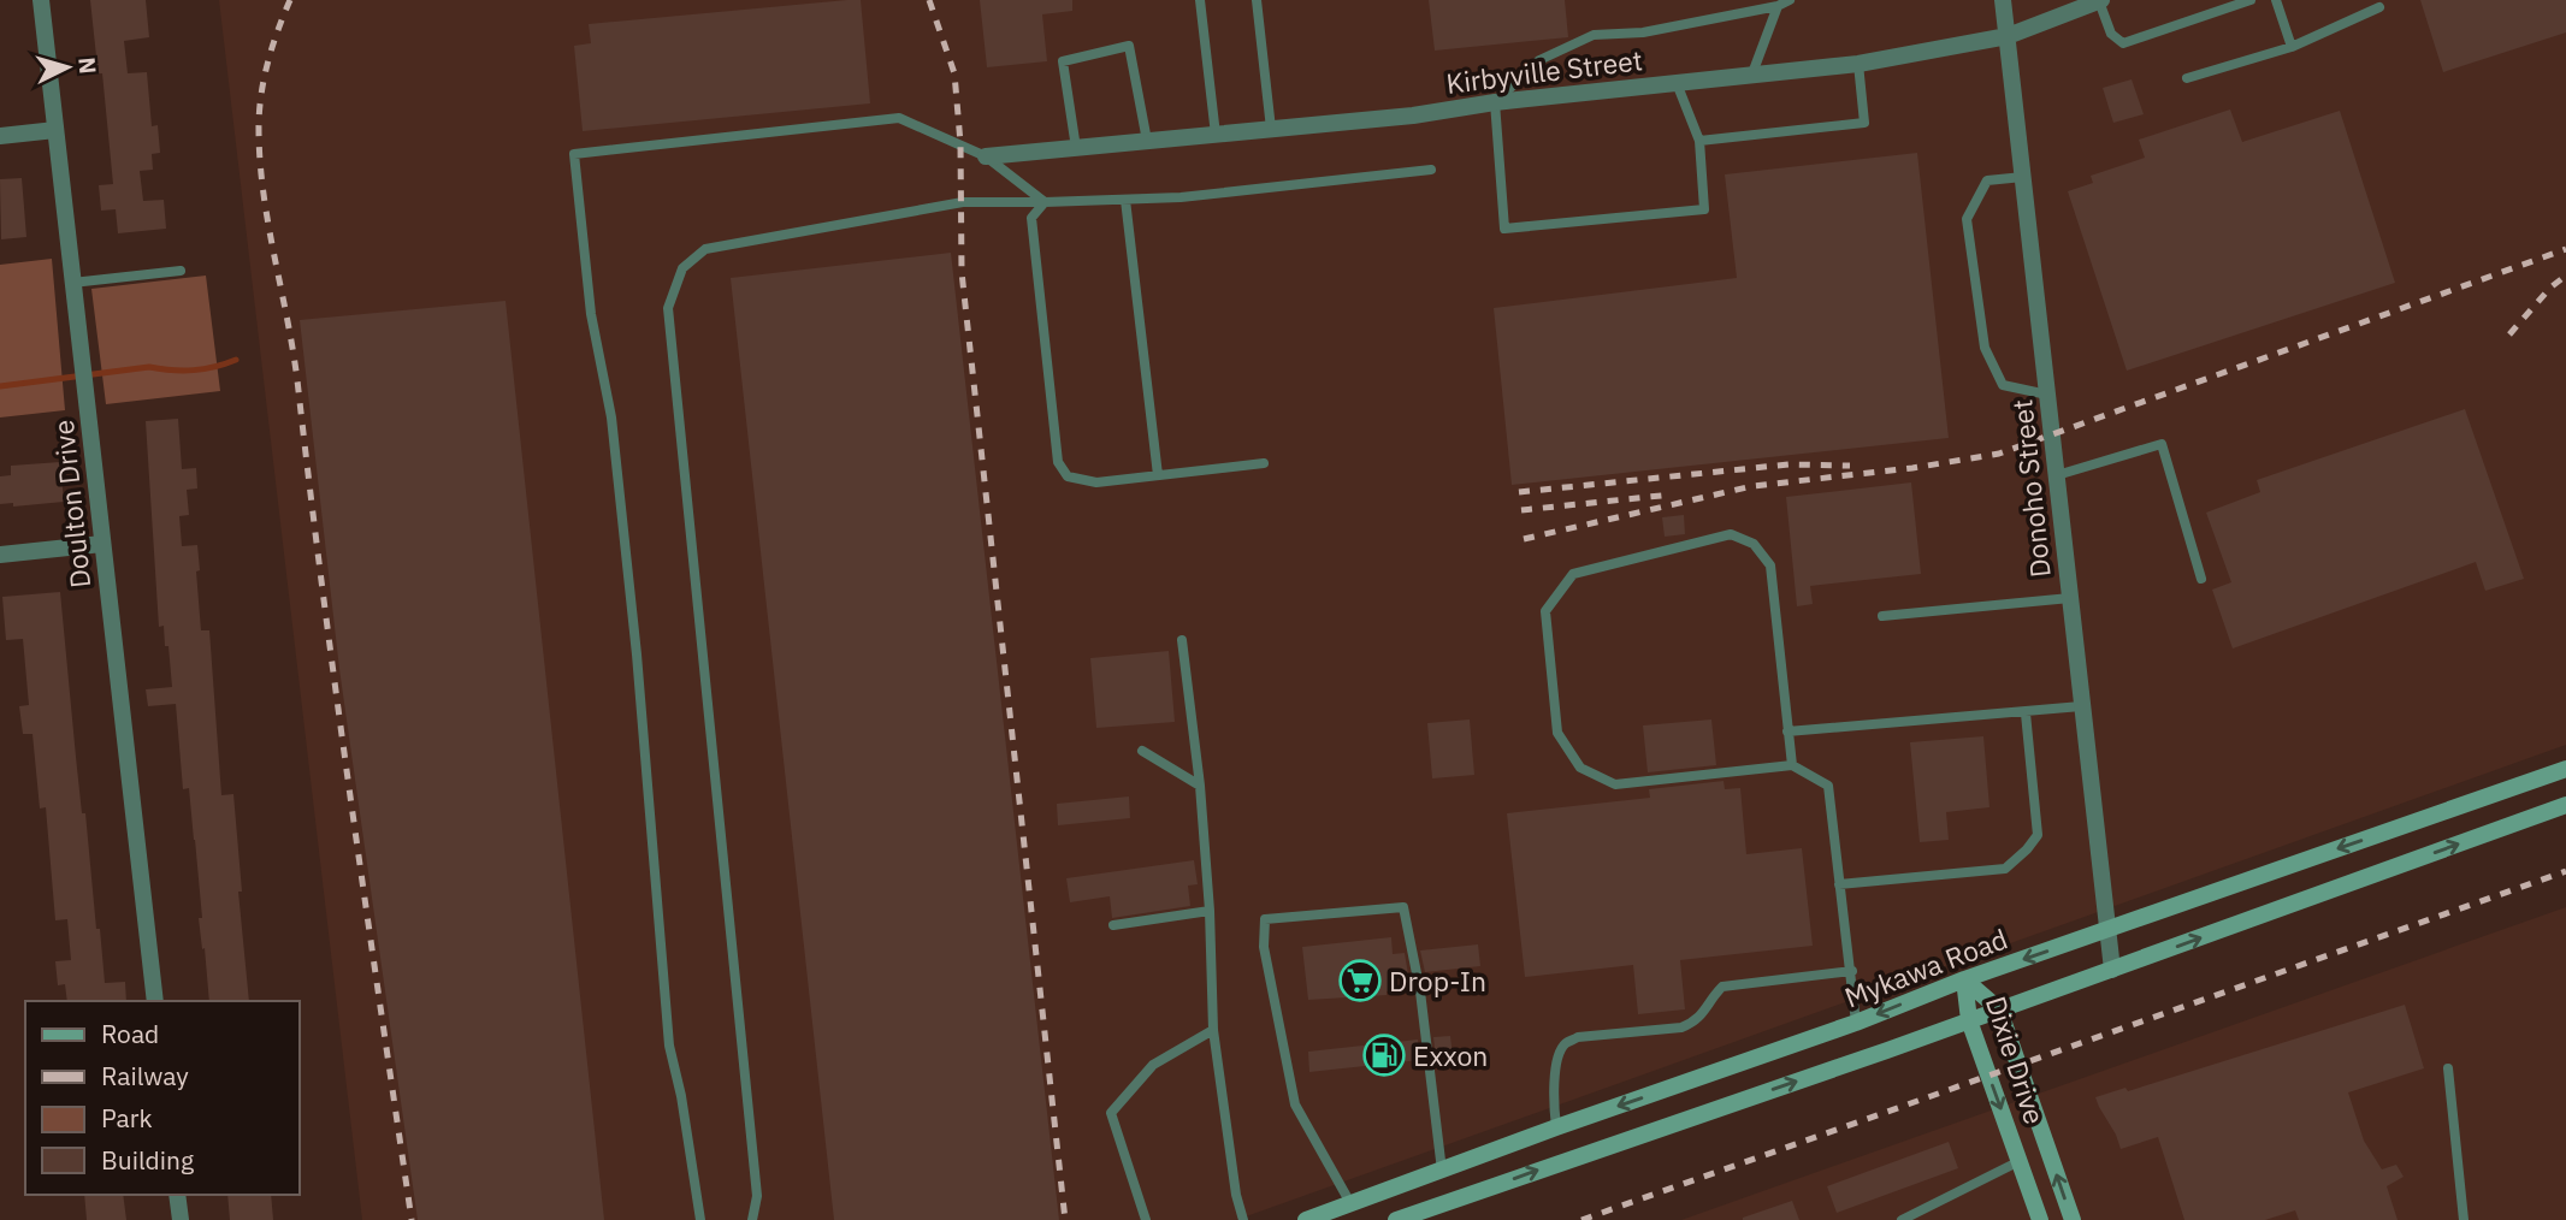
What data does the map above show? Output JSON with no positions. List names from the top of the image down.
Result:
{
  "streets": {
    "main road": ["Mykawa Road", "Dixie Drive"],
    "street": ["Kirbyville Street", "Donoho Street", "Doulton Drive"]
  },
  "crossings": [
    ["Kirbyville Street", "Donoho Street"],
    ["Donoho Street", "Mykawa Road"],
    ["Mykawa Road", "Dixie Drive"]
  ],
  "places": {
    "supermarket": ["Drop-In"],
    "fuel station": ["Exxon"]
  },
  "legend": [
    "Road",
    "Railway",
    "Park",
    "Building"
  ],
  "north": "right"
}
